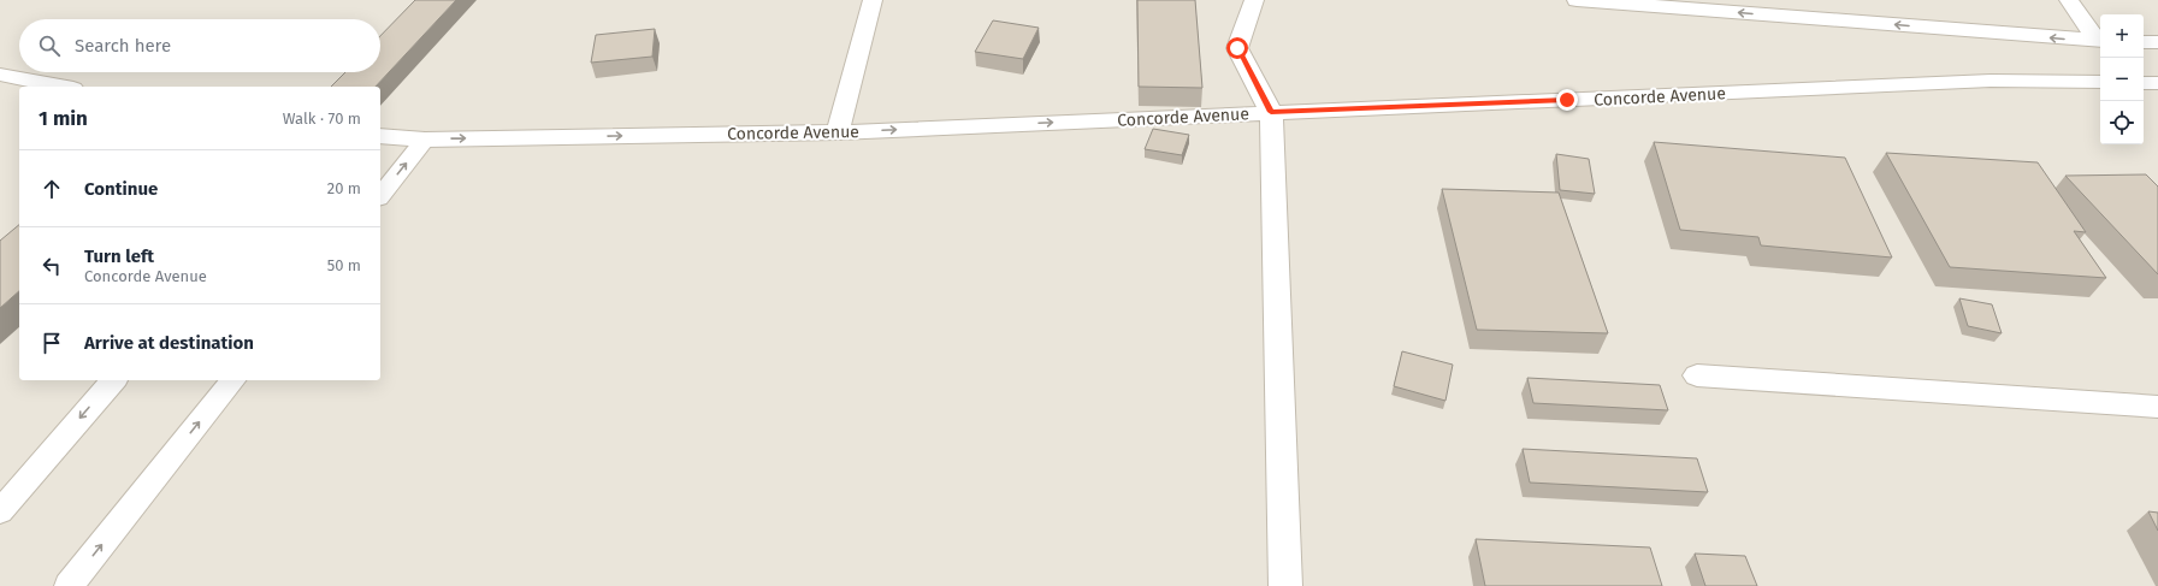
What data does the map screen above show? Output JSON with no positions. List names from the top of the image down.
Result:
{
  "streets": {
    "street": ["Concorde Avenue"]
  },
  "one_way": ["Concorde Avenue"],
  "page": {
    "map_buttons": ["+", "−"],
    "search": "Search here",
    "heading": ["1 min", "Walk · 70 m"],
    "list": [
      ["Continue", "20 m"],
      ["Turn left", "Concorde Avenue", "50 m"],
      "Arrive at destination"
    ]
  }
}
